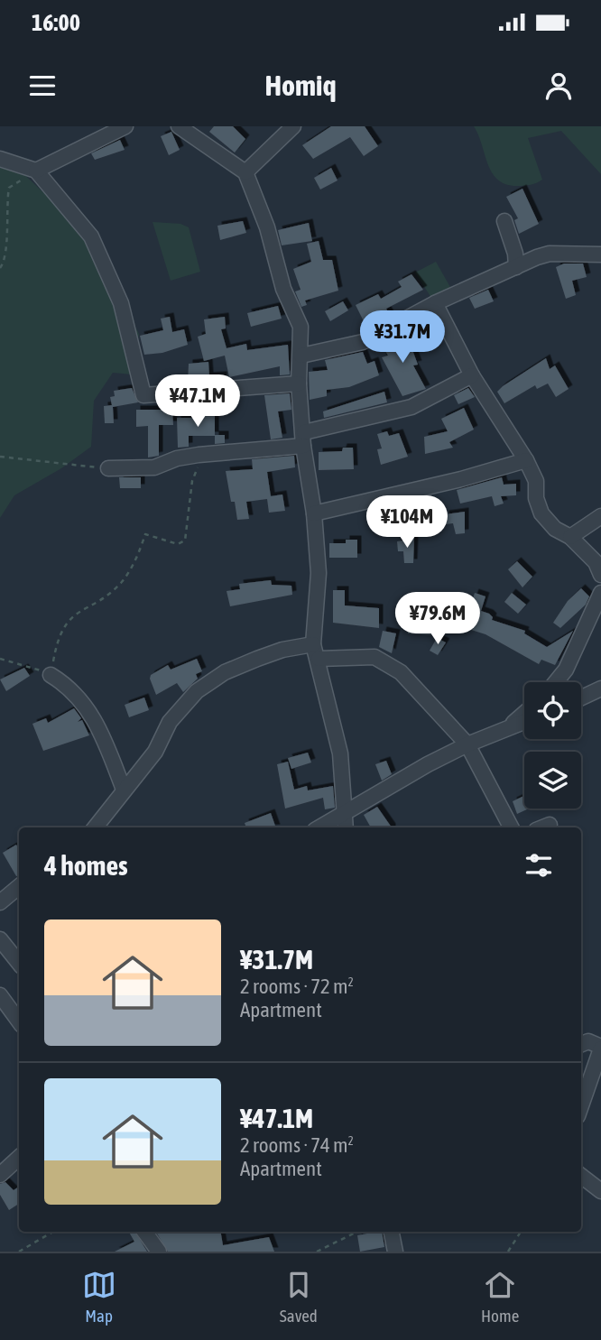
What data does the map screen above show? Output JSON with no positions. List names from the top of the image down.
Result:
{
  "page": {
    "status": "16:00",
    "header": "Homiq",
    "price": [
      "¥31.7M",
      "¥47.1M",
      "¥104M",
      "¥79.6M"
    ],
    "heading": "4 homes",
    "list": [
      {
        "name": "¥31.7M",
        "note": "2 rooms · 72 m² · Apartment"
      },
      {
        "name": "¥47.1M",
        "note": "2 rooms · 74 m² · Apartment"
      }
    ],
    "tabs": ["Map", "Saved", "Home"]
  }
}
